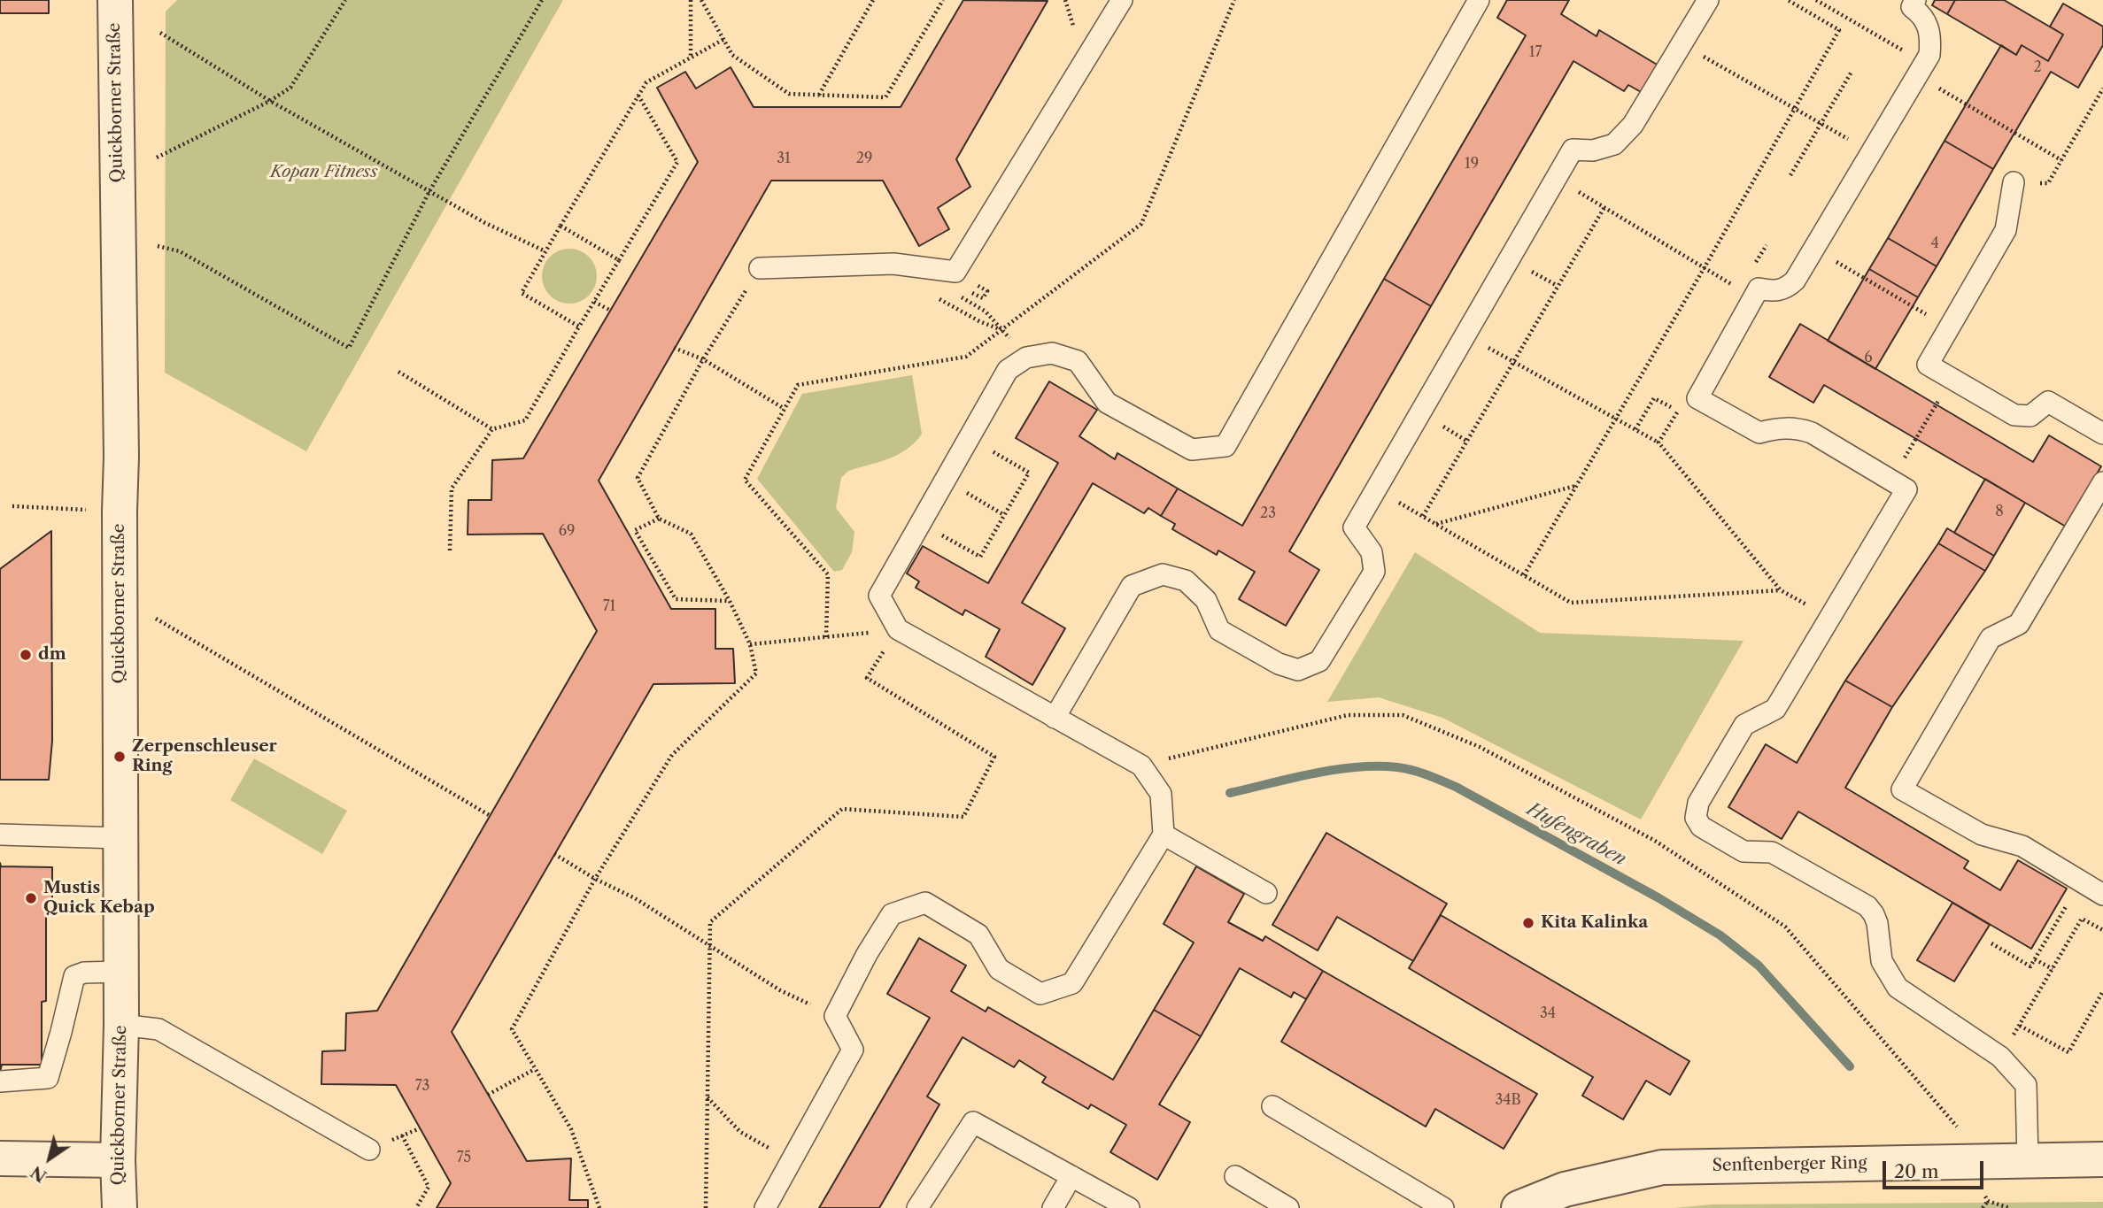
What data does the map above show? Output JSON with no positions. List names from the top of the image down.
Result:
{
  "streets": {
    "street": ["Quickborner Straße", "Senftenberger Ring"]
  },
  "water": ["Hufengraben"],
  "parks": ["Kopan Fitness"],
  "places": [
    "dm",
    "Zerpenschleuser Ring",
    "Mustis Quick Kebap",
    "Kita Kalinka"
  ],
  "house_numbers": [
    "17",
    "2",
    "31",
    "29",
    "19",
    "4",
    "6",
    "8",
    "23",
    "69",
    "71",
    "34",
    "73",
    "34B",
    "75"
  ],
  "scale_bar": "20 m",
  "north": "bottom left"
}
